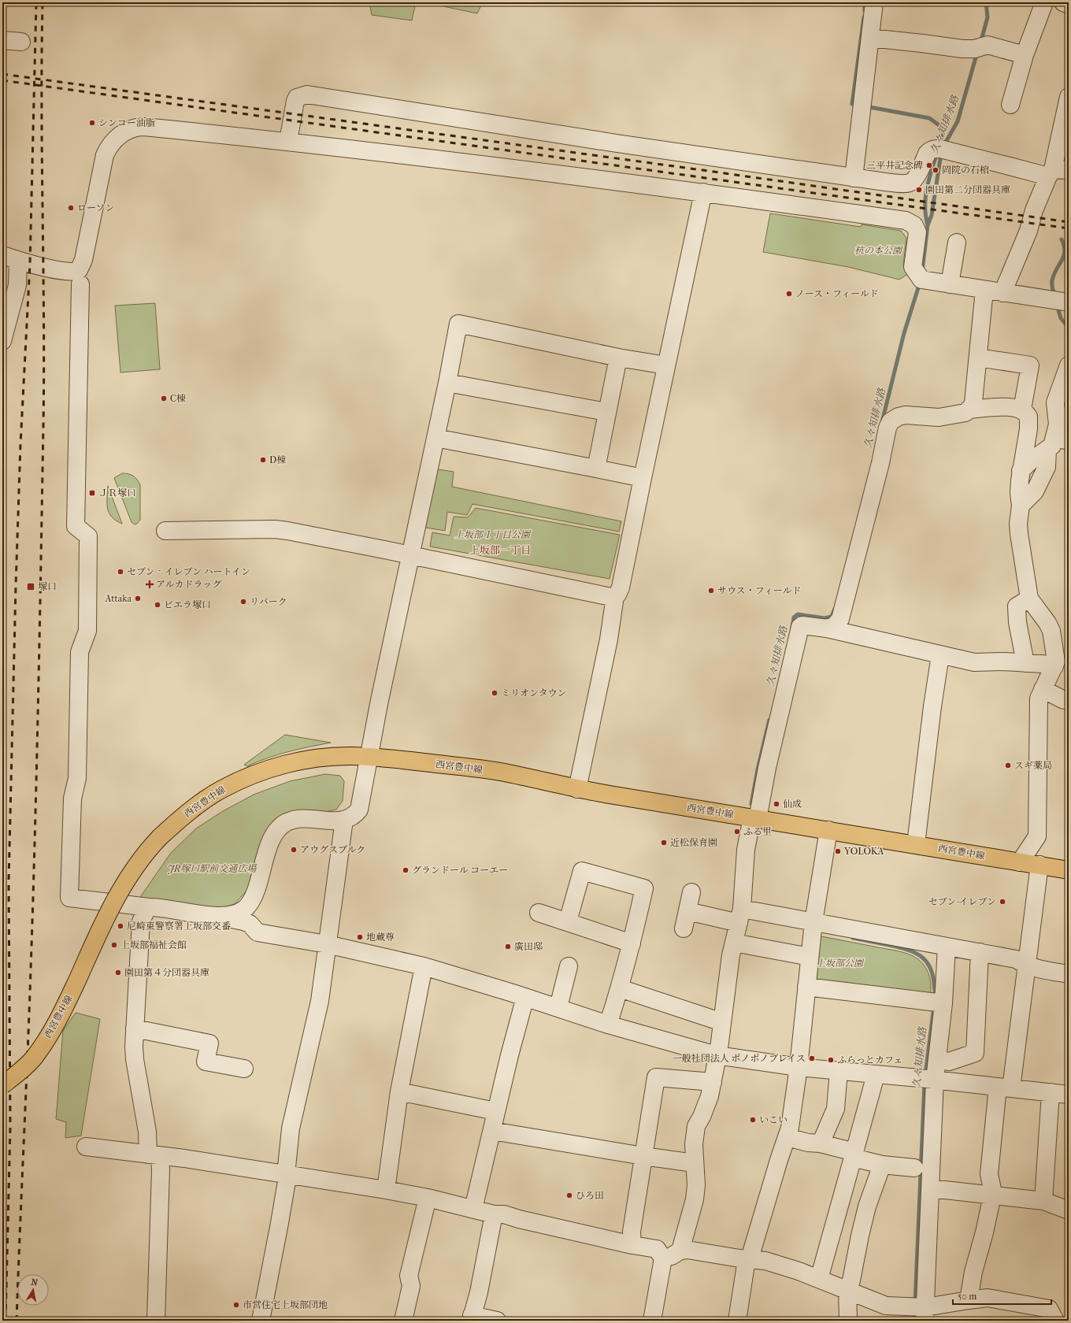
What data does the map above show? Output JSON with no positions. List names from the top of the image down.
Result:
{
  "streets": {
    "main road": ["西宮豊中線"]
  },
  "districts": ["上坂部一丁目"],
  "water": ["久々知排水路"],
  "parks": [
    "杭の本公園",
    "上坂部１丁目公園",
    "JR塚口駅前交通広場",
    "上坂部公園"
  ],
  "places": {
    "other": [
      "シンコー油脂",
      "三平井記念碑",
      "岡院の石棺",
      "園田第二分団器具庫",
      "ローソン",
      "ノース・フィールド",
      "C棟",
      "D棟",
      "セブン‐イレブン ハートイン",
      "サウス・フィールド",
      "Attaka",
      "リパーク",
      "ビエラ塚口",
      "ミリオンタウン",
      "スギ薬局",
      "仙成",
      "ふる里",
      "近松保育園",
      "アウグスブルク",
      "YOLOKA",
      "グランドール コーエー",
      "セブン-イレブン",
      "尼崎東警察署上坂部交番",
      "地蔵尊",
      "上坂部福祉会館",
      "廣田邸",
      "園田第４分団器具庫",
      "一般社団法人 ポノポノプレイス",
      "ふらっとカフェ",
      "いこい",
      "ひろ田",
      "市営住宅上坂部団地"
    ],
    "transit": ["ＪＲ塚口", "塚口"],
    "health": ["アルカドラッグ"]
  },
  "scale_bar": "50 m",
  "north": "top"
}
